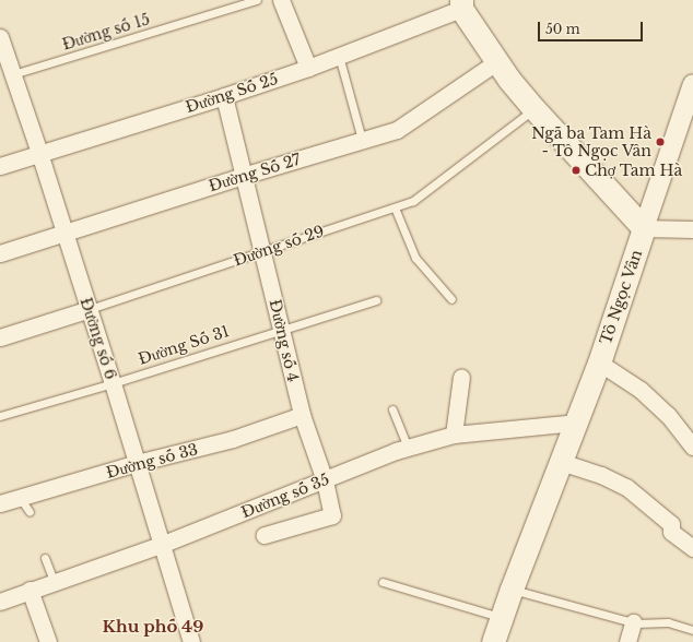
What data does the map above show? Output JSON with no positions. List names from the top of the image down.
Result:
{
  "streets": {
    "main road": ["Tô Ngọc Vân"],
    "street": [
      "Đường Số 25",
      "Đường Số 27",
      "Đường số 29",
      "Đường số 6",
      "Đường số 4",
      "Đường số 33",
      "Đường số 35"
    ],
    "lane": ["Đường số 15", "Đường Số 31"]
  },
  "crossings": [
    ["Đường số 15", "Đường số 6"],
    ["Đường Số 25", "Tô Ngọc Vân"],
    ["Đường Số 25", "Đường số 6"],
    ["Đường Số 25", "Đường số 4"],
    ["Đường Số 27", "Tô Ngọc Vân"],
    ["Đường Số 27", "Đường số 6"],
    ["Đường Số 27", "Đường số 4"],
    ["Đường số 29", "Tô Ngọc Vân"],
    ["Đường số 29", "Đường số 6"],
    ["Đường số 29", "Đường số 4"],
    ["Tô Ngọc Vân", "Đường số 35"],
    ["Đường số 6", "Đường Số 31"],
    ["Đường số 6", "Đường số 33"],
    ["Đường số 6", "Đường số 35"],
    ["Đường số 4", "Đường Số 31"],
    ["Đường số 4", "Đường số 33"],
    ["Đường số 4", "Đường số 35"]
  ],
  "districts": ["Khu phố 49"],
  "places": ["Ngã ba Tam Hà - Tô Ngọc Vân", "Chợ Tam Hà"],
  "scale_bar": "50 m"
}
